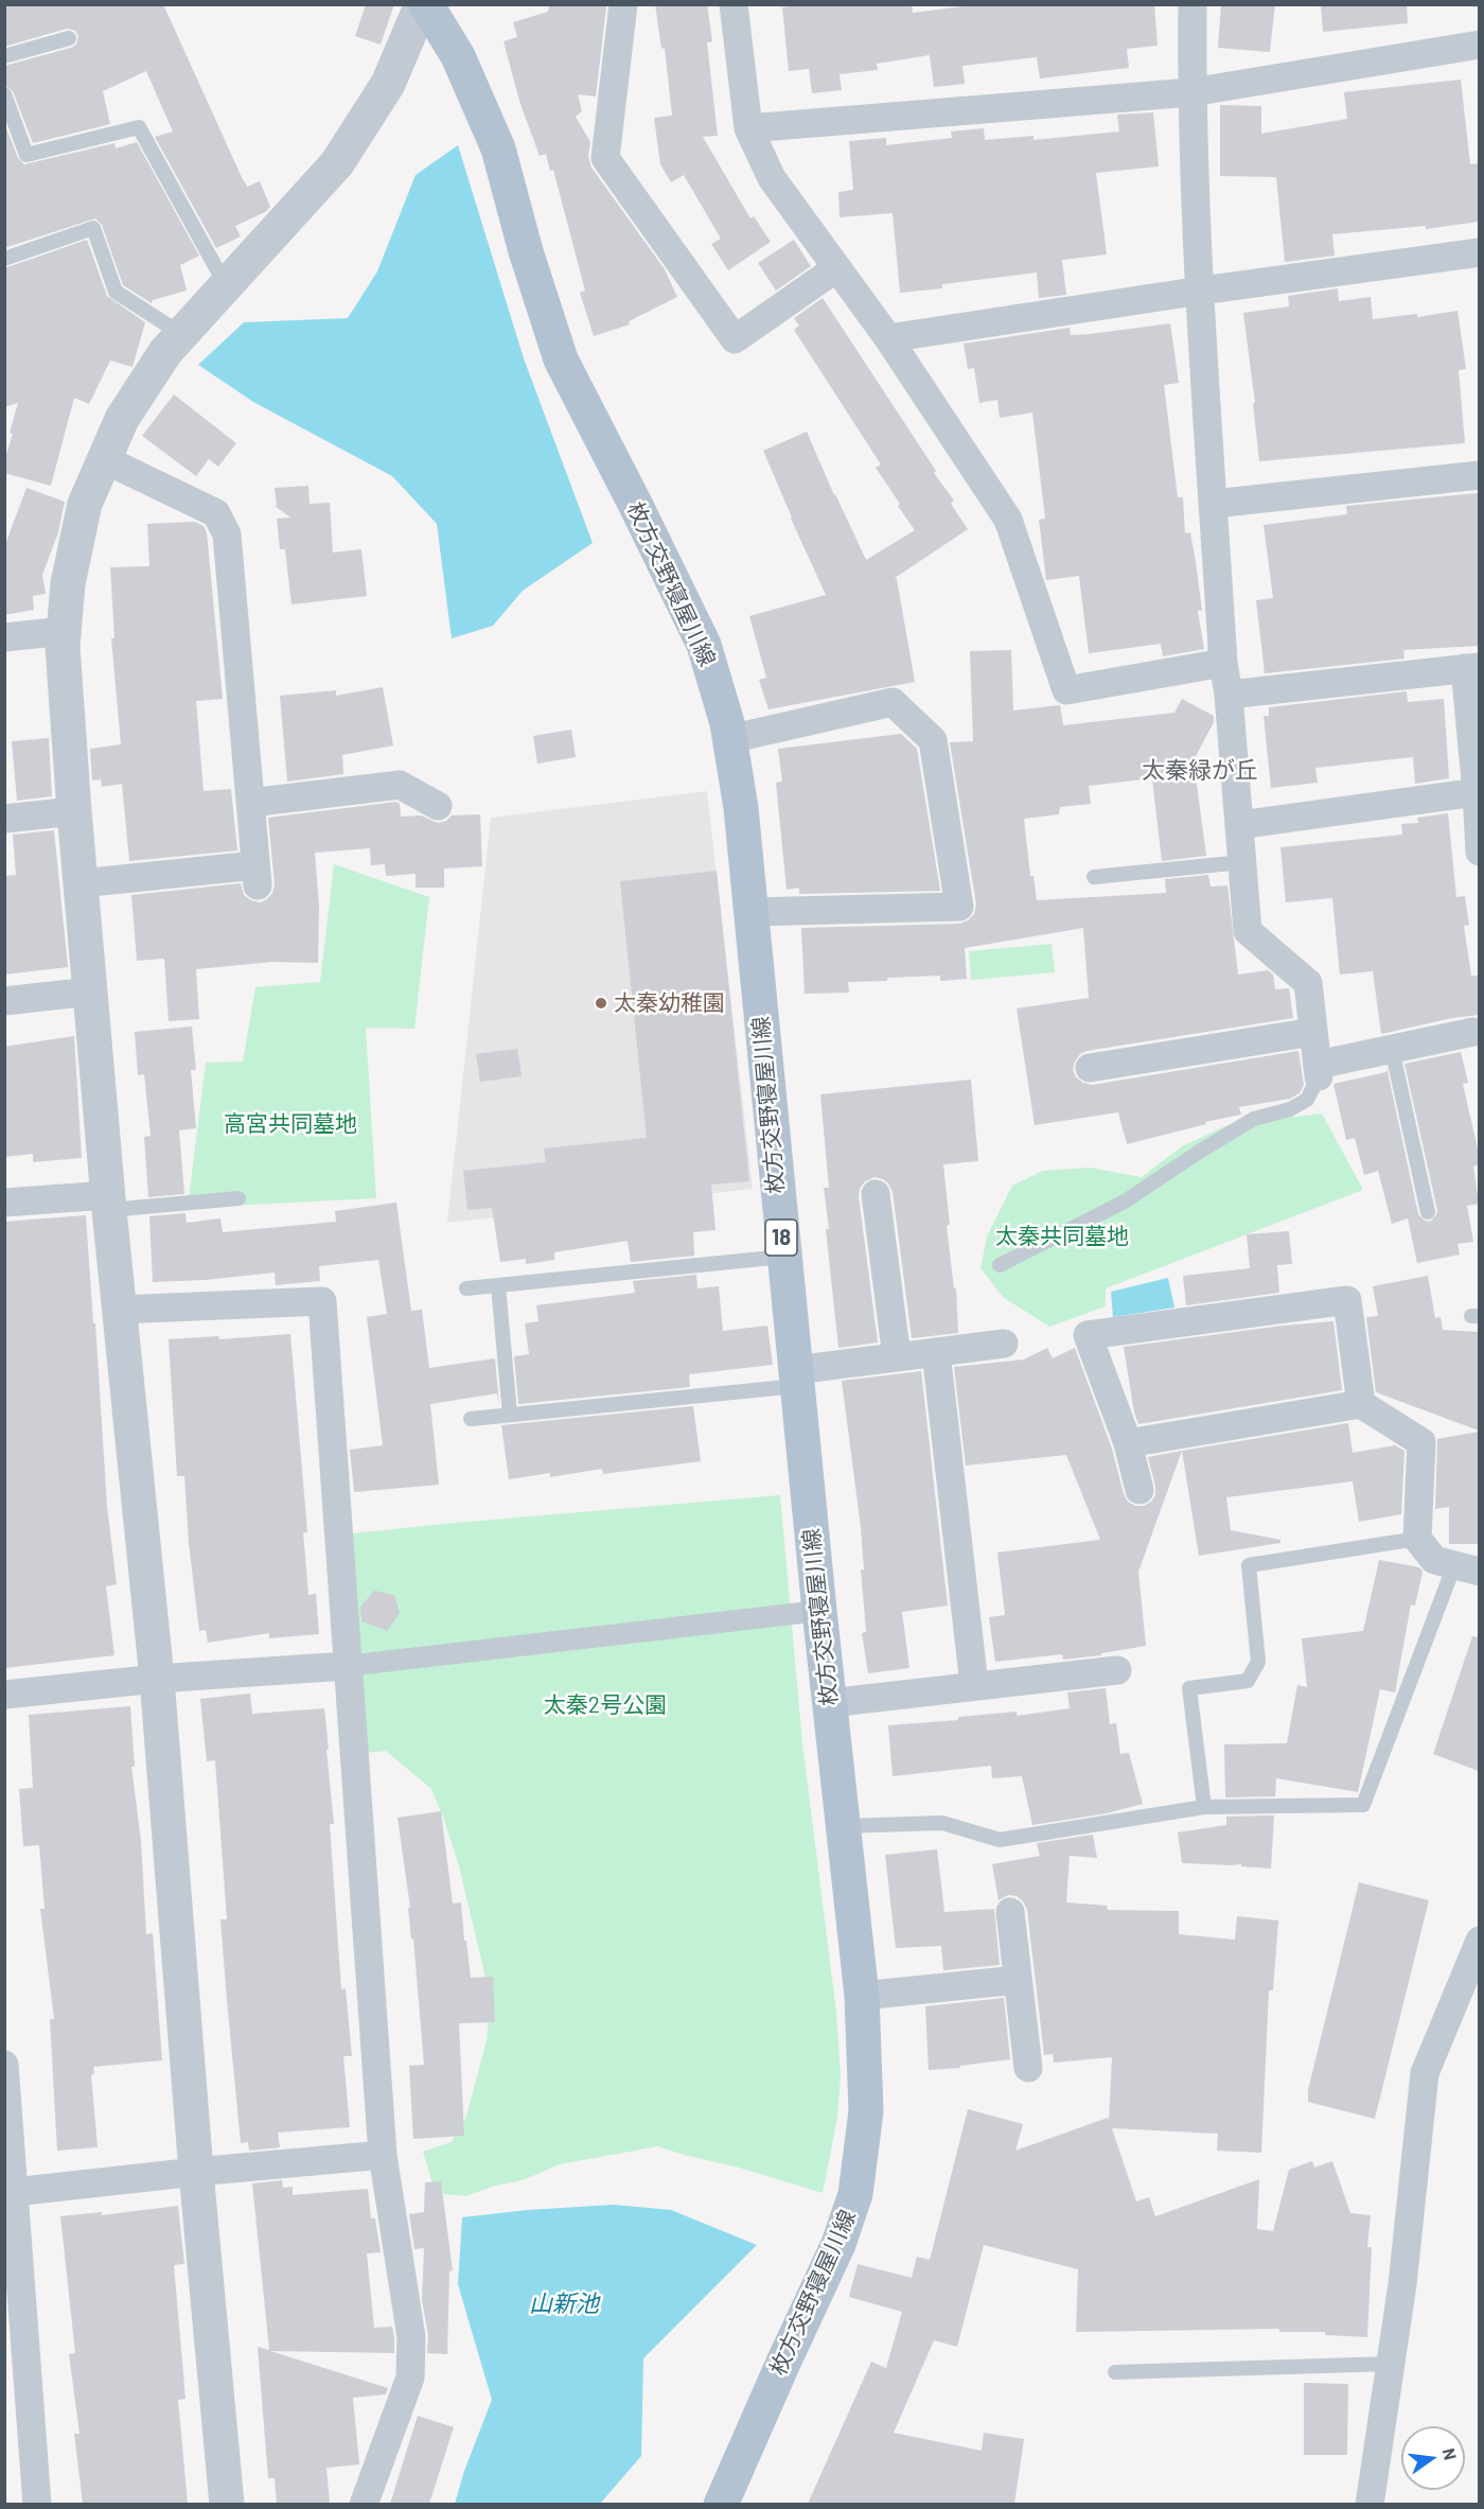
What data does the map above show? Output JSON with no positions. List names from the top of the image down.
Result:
{
  "streets": {
    "main road": ["枚方交野寝屋川線", "18"]
  },
  "districts": ["太秦緑が丘"],
  "water": ["山新池"],
  "parks": ["高宮共同墓地", "太秦共同墓地", "太秦2号公園"],
  "places": ["太秦幼稚園"],
  "north": "right"
}
